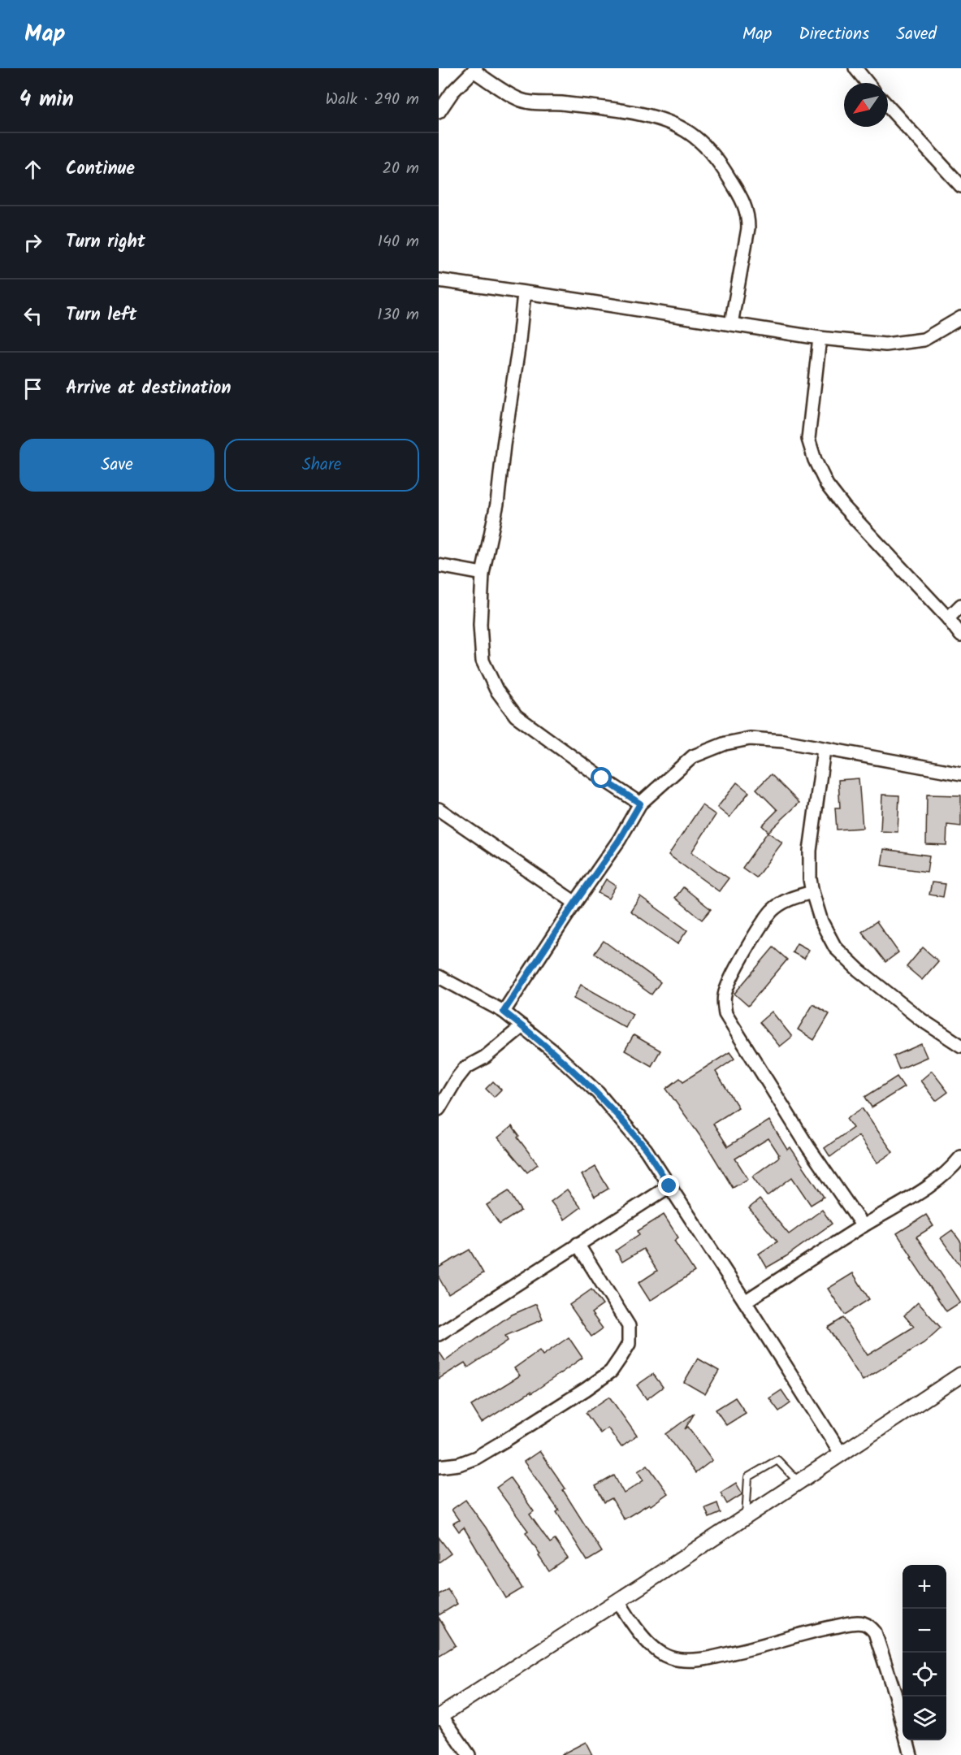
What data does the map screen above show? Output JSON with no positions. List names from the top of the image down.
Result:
{
  "north": "bottom left",
  "page": {
    "header": "Map",
    "nav": ["Map", "Directions", "Saved"],
    "heading": ["4 min", "Walk · 290 m"],
    "list": [
      ["Continue", "20 m"],
      ["Turn right", "140 m"],
      ["Turn left", "130 m"],
      "Arrive at destination"
    ],
    "buttons": ["Save", "Share"],
    "map_buttons": ["+", "−"]
  }
}
